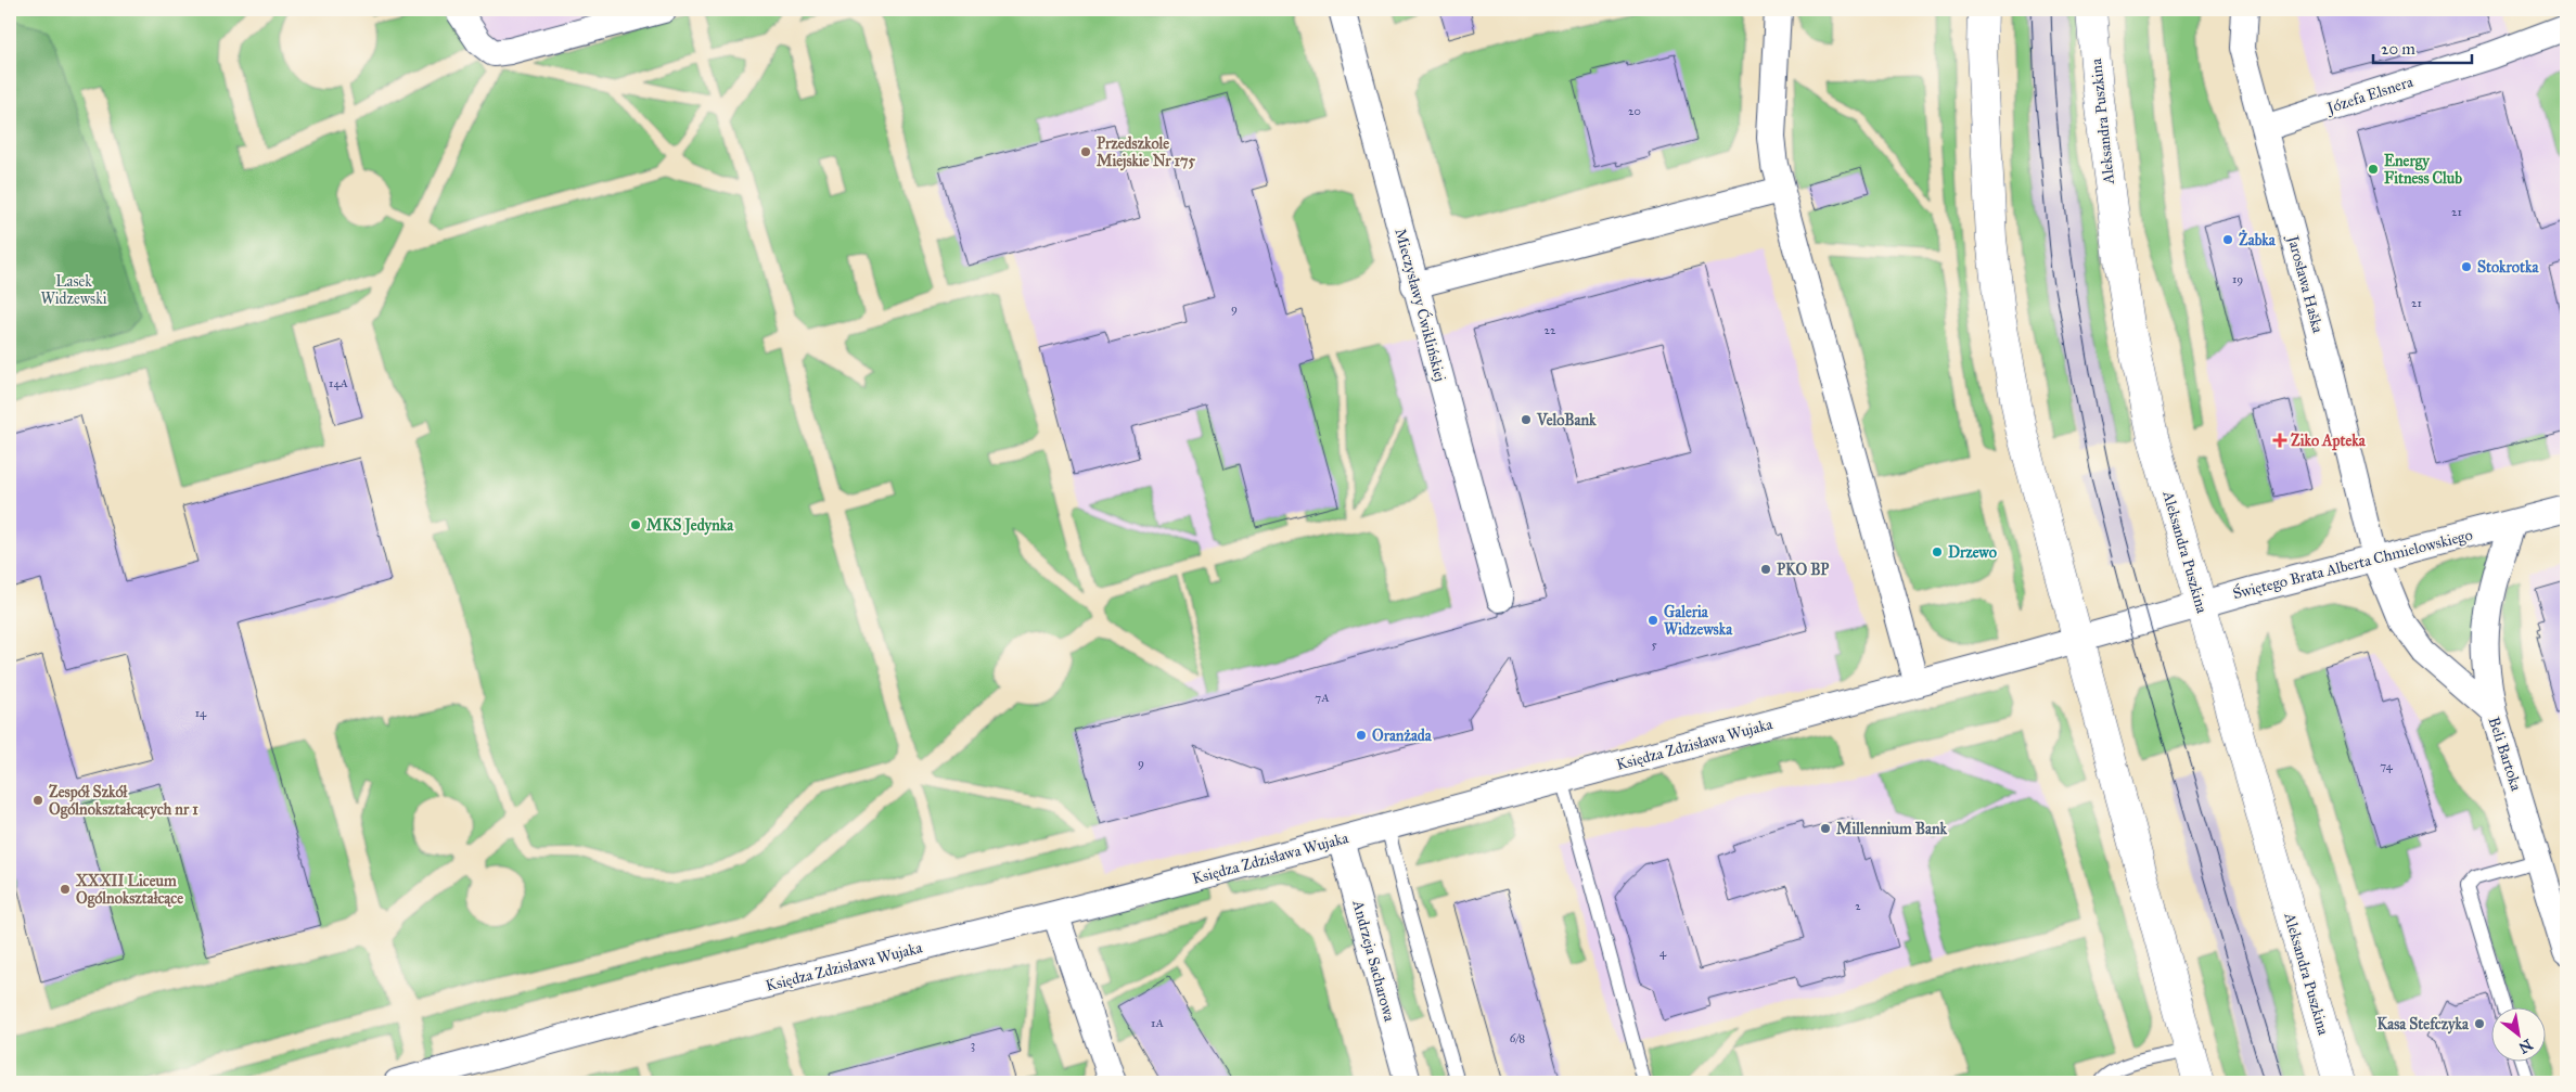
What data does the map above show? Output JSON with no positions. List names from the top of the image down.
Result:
{
  "streets": {
    "main road": ["Aleksandra Puszkina"],
    "street": [
      "Józefa Elsnera",
      "Jarosława Haška",
      "Mieczysławy Ćwiklińskiej",
      "Świętego Brata Alberta Chmielowskiego",
      "Księdza Zdzisława Wujaka",
      "Beli Bartoka",
      "Andrzeja Sacharowa"
    ]
  },
  "crossings": [
    ["Józefa Elsnera", "Jarosława Haška"],
    ["Aleksandra Puszkina", "Świętego Brata Alberta Chmielowskiego"],
    ["Jarosława Haška", "Świętego Brata Alberta Chmielowskiego"],
    ["Jarosława Haška", "Beli Bartoka"],
    ["Świętego Brata Alberta Chmielowskiego", "Księdza Zdzisława Wujaka"],
    ["Świętego Brata Alberta Chmielowskiego", "Beli Bartoka"],
    ["Księdza Zdzisława Wujaka", "Andrzeja Sacharowa"]
  ],
  "parks": ["Lasek Widzewski"],
  "places": {
    "other": [
      "Przedszkole Miejskie Nr 175",
      "Energy Fitness Club",
      "Żabka",
      "Stokrotka",
      "VeloBank",
      "MKS Jedynka",
      "Drzewo",
      "PKO BP",
      "Galeria Widzewska",
      "Oranżada",
      "Zespół Szkół Ogólnokształcących nr 1",
      "Millennium Bank",
      "XXXII Liceum Ogólnokształcące",
      "Kasa Stefczyka"
    ],
    "health": ["Ziko Apteka"]
  },
  "house_numbers": [
    "20",
    "21",
    "19",
    "21",
    "9",
    "22",
    "14A",
    "5",
    "7A",
    "14",
    "9",
    "74",
    "2",
    "4",
    "1A",
    "6/8",
    "3"
  ],
  "scale_bar": "20 m",
  "north": "bottom right"
}
